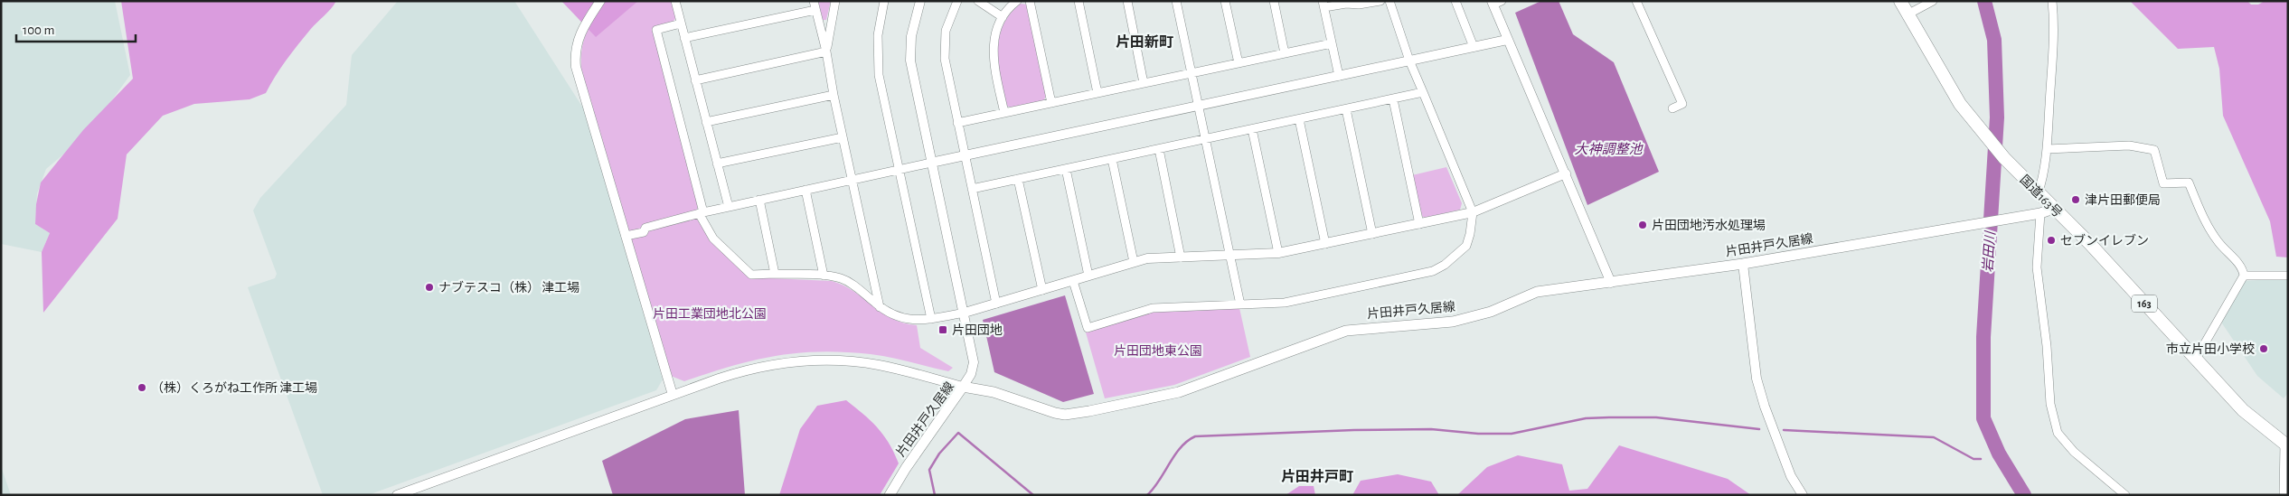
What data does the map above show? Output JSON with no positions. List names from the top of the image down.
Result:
{
  "streets": {
    "highway": ["国道163号", "163"],
    "main road": ["片田井戸久居線"]
  },
  "crossings": [
    ["国道163号", "片田井戸久居線"]
  ],
  "districts": ["片田新町", "片田井戸町"],
  "water": ["大神調整池", "岩田川"],
  "parks": ["片田工業団地北公園", "片田団地東公園"],
  "places": {
    "other": [
      "津片田郵便局",
      "片田団地汚水処理場",
      "セブンイレブン",
      "ナブテスコ（株） 津工場",
      "市立片田小学校",
      "（株）くろがね工作所 津工場"
    ],
    "transit": ["片田団地"]
  },
  "scale_bar": "100 m"
}
